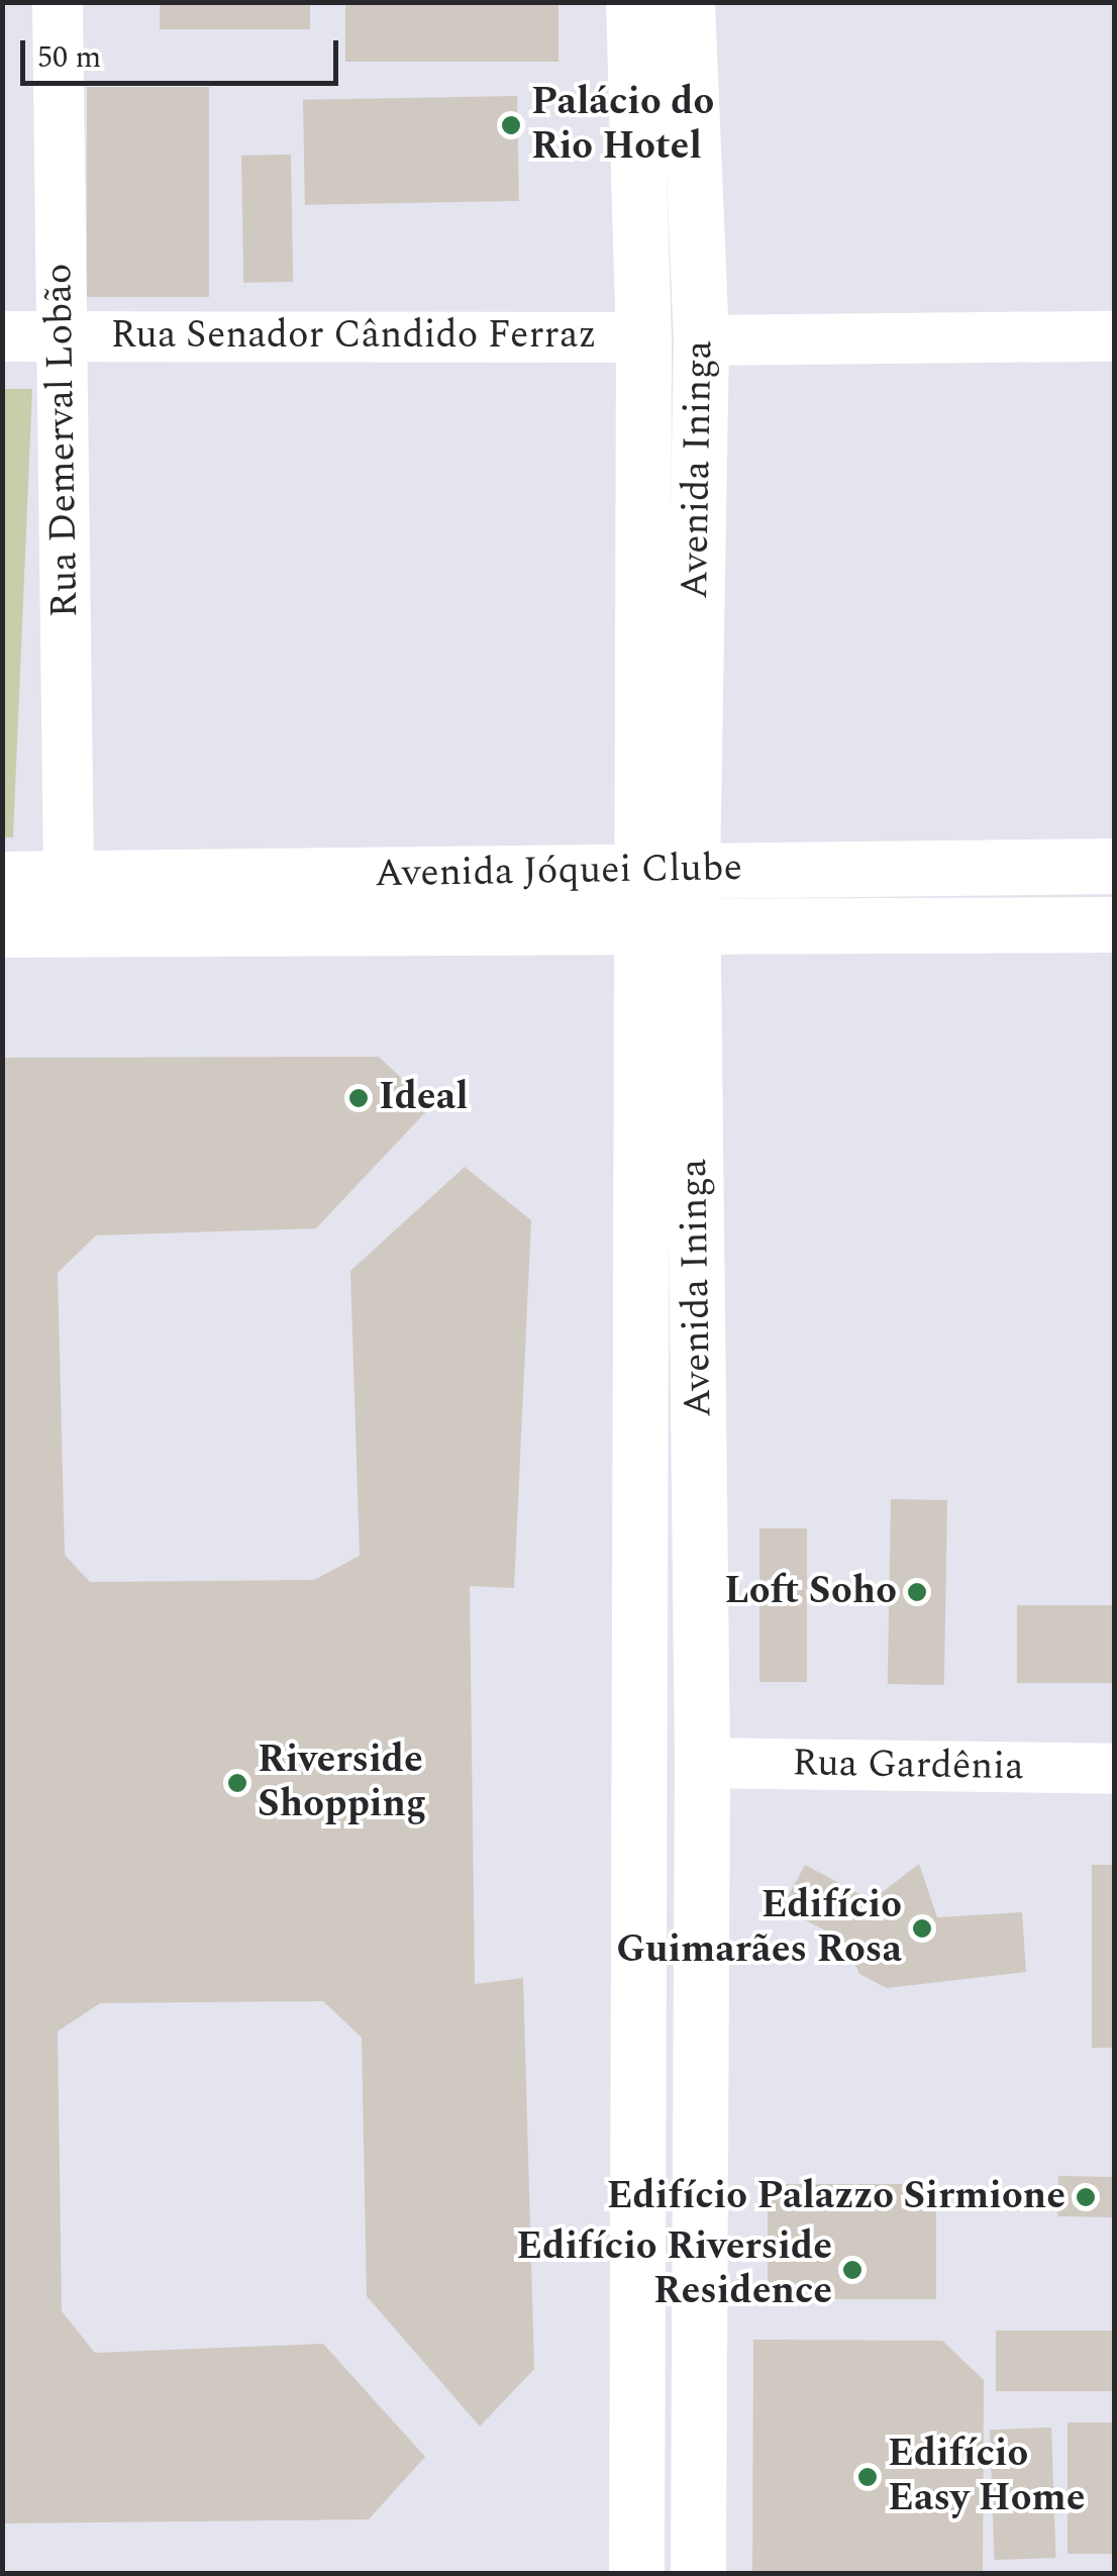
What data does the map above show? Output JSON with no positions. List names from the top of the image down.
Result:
{
  "streets": {
    "main road": ["Avenida Ininga", "Avenida Jóquei Clube"],
    "street": ["Rua Senador Cândido Ferraz", "Rua Demerval Lobão", "Rua Gardênia"]
  },
  "crossings": [
    ["Rua Senador Cândido Ferraz", "Rua Demerval Lobão"],
    ["Rua Senador Cândido Ferraz", "Avenida Ininga"],
    ["Rua Demerval Lobão", "Avenida Jóquei Clube"],
    ["Avenida Ininga", "Avenida Jóquei Clube"],
    ["Avenida Ininga", "Rua Gardênia"]
  ],
  "places": [
    "Palácio do Rio Hotel",
    "Ideal",
    "Loft Soho",
    "Riverside Shopping",
    "Edifício Guimarães Rosa",
    "Edifício Palazzo Sirmione",
    "Edifício Riverside Residence",
    "Edifício Easy Home"
  ],
  "scale_bar": "50 m"
}
